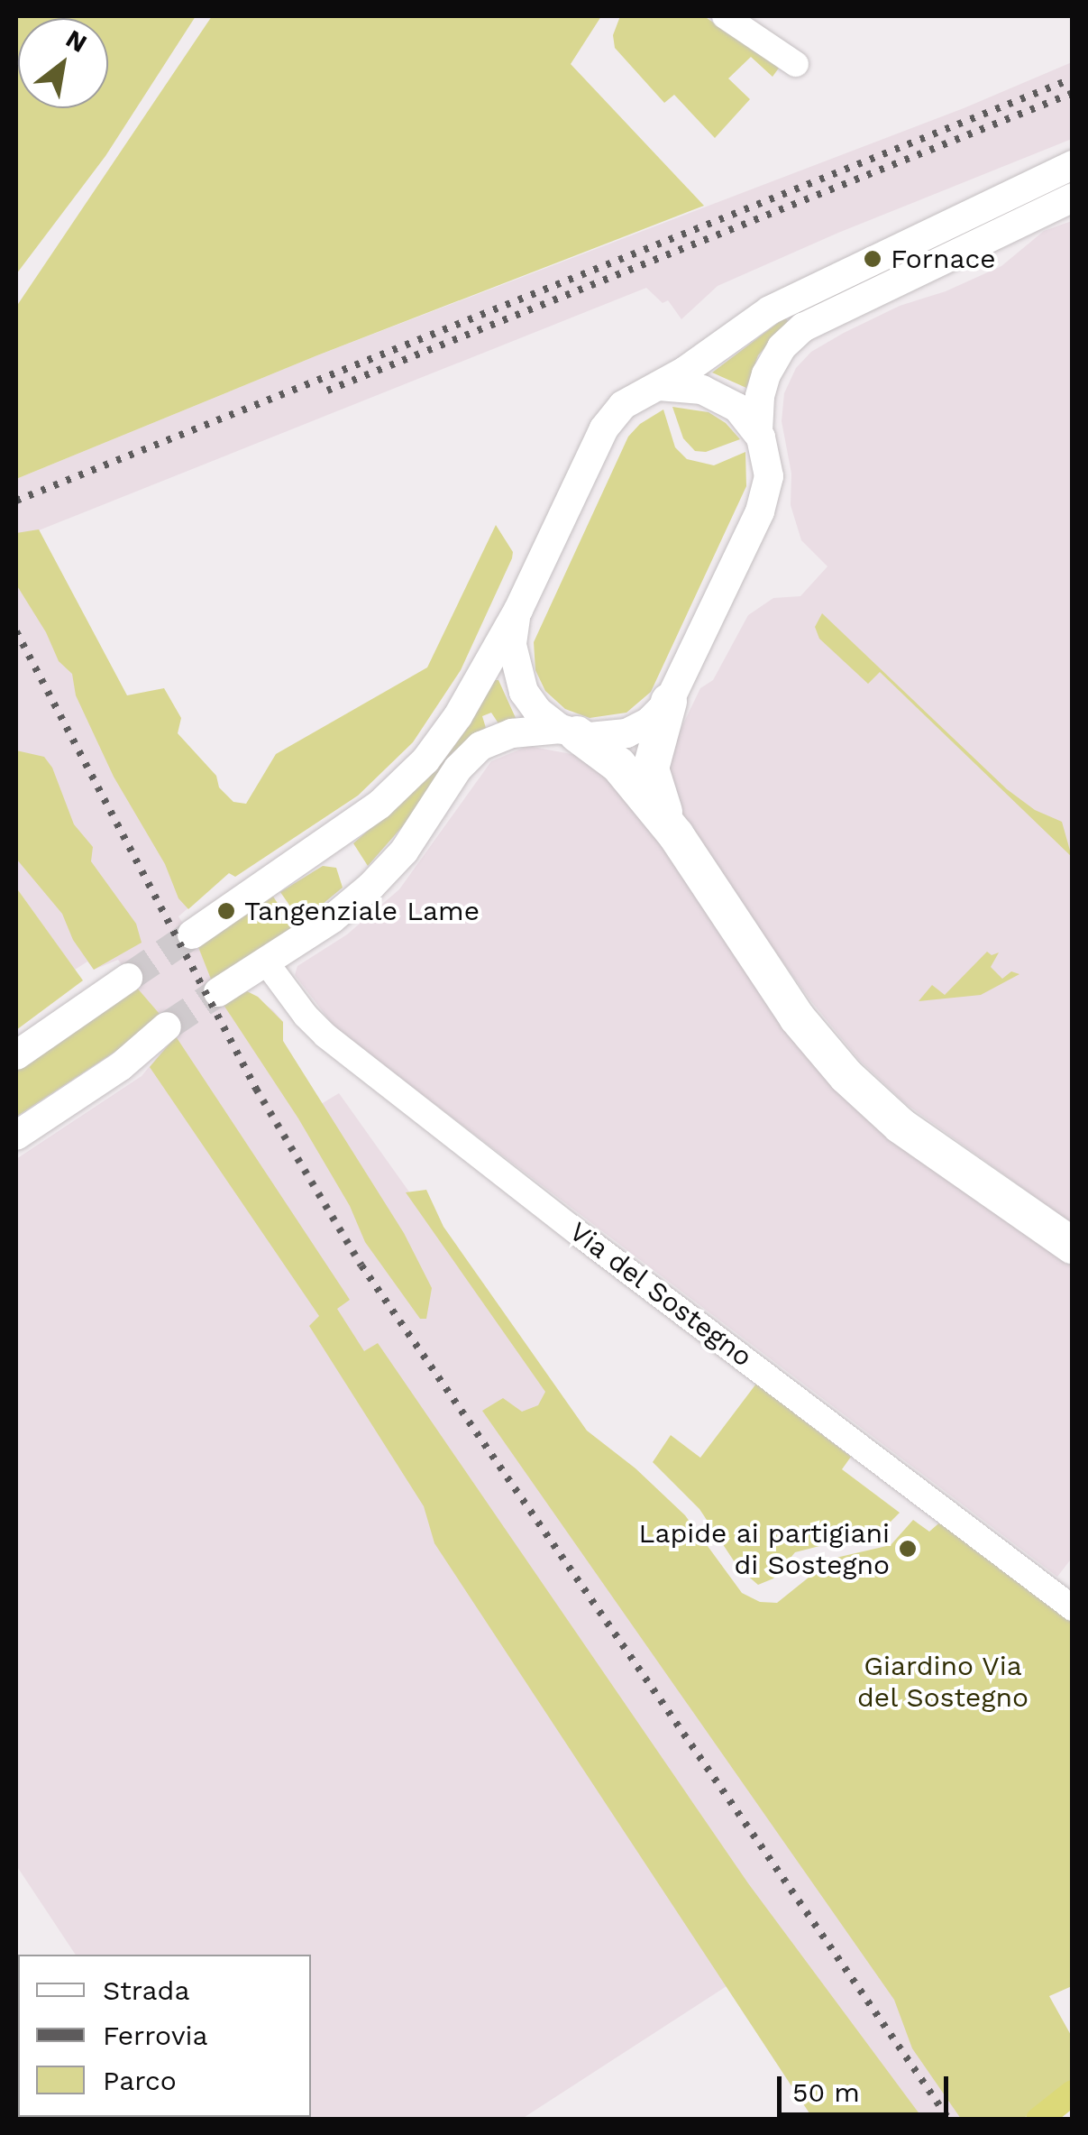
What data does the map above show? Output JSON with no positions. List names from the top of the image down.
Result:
{
  "streets": {
    "street": ["Via del Sostegno"]
  },
  "parks": ["Giardino Via del Sostegno"],
  "places": ["Fornace", "Tangenziale Lame", "Lapide ai partigiani di Sostegno"],
  "legend": ["Strada", "Ferrovia", "Parco"],
  "scale_bar": "50 m",
  "north": "top right"
}
